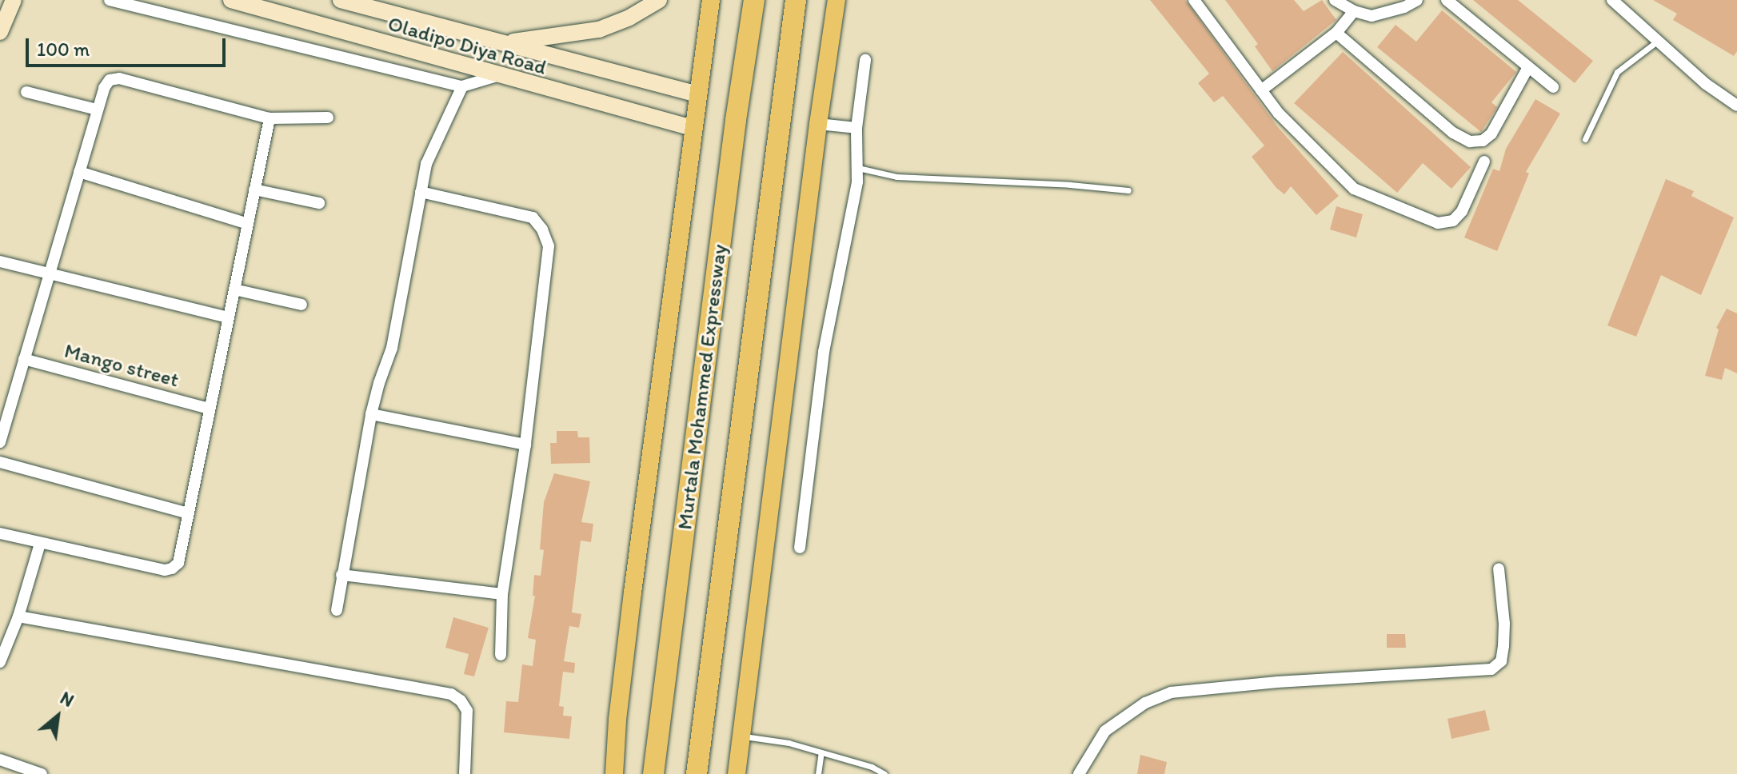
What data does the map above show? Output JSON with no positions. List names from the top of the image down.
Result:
{
  "streets": {
    "highway": ["Murtala Mohammed Expressway"],
    "main road": ["Oladipo Diya Road"],
    "street": ["Mango street"]
  },
  "scale_bar": "100 m",
  "north": "top right"
}
